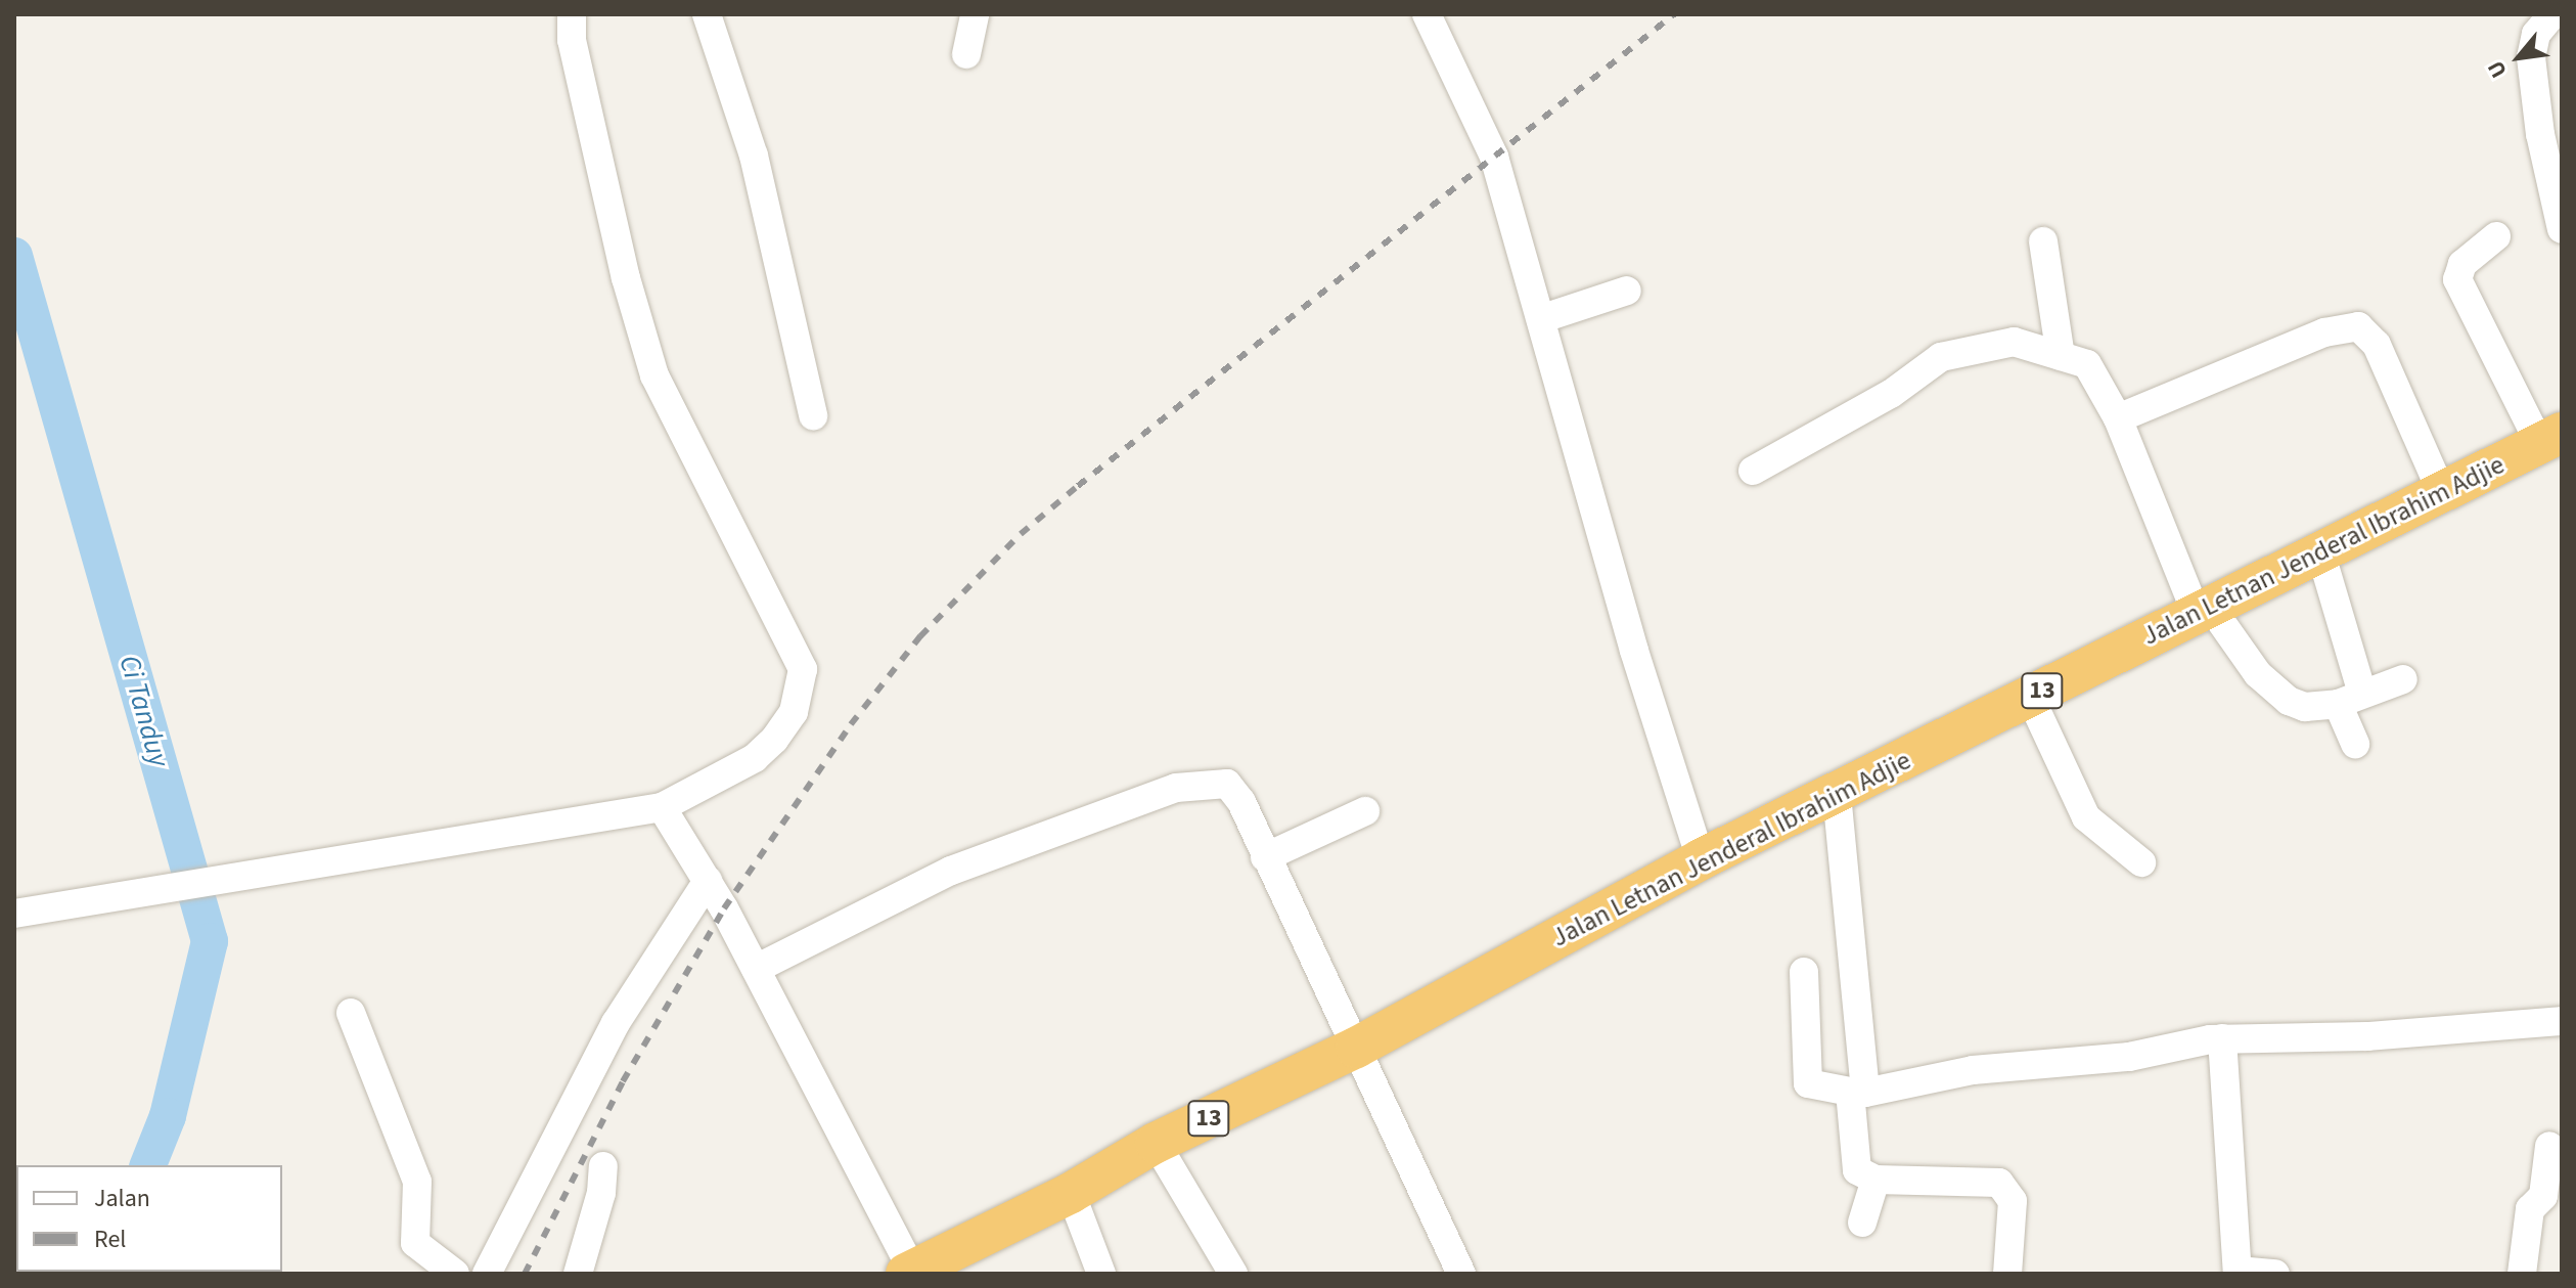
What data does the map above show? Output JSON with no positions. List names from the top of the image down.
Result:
{
  "streets": {
    "highway": ["Jalan Letnan Jenderal Ibrahim Adjie", "13"]
  },
  "water": ["Ci Tanduy"],
  "legend": ["Jalan", "Rel"],
  "north": "bottom left"
}
